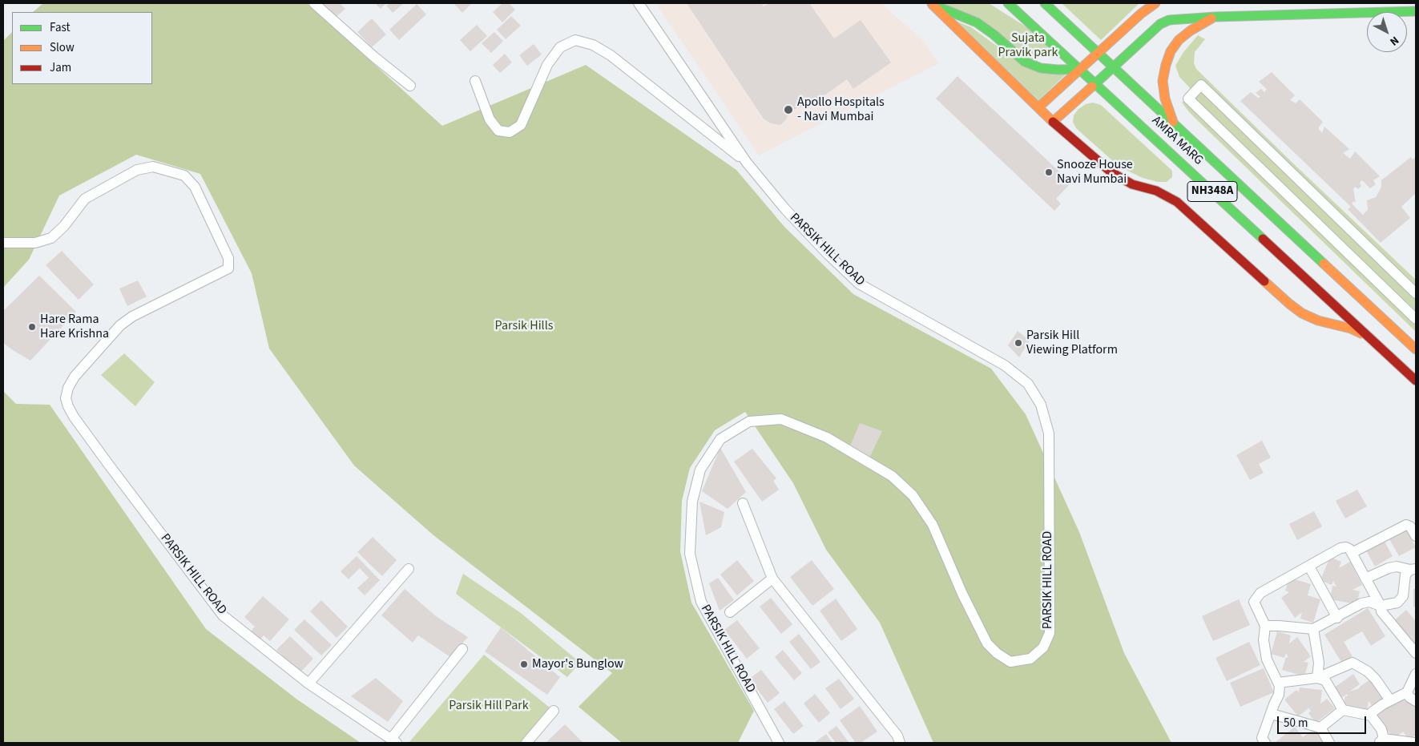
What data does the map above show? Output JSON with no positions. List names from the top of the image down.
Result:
{
  "streets": {
    "main road": ["AMRA MARG", "NH348A"],
    "street": ["PARSIK HILL ROAD"]
  },
  "parks": ["Sujata Pravik park", "Parsik Hills", "Parsik Hill Park"],
  "places": [
    "Apollo Hospitals - Navi Mumbai",
    "Snooze House Navi Mumbai",
    "Hare Rama Hare Krishna",
    "Parsik Hill Viewing Platform",
    "Mayor's Bunglow"
  ],
  "legend": ["Fast", "Slow", "Jam"],
  "scale_bar": "50 m",
  "north": "bottom right"
}
